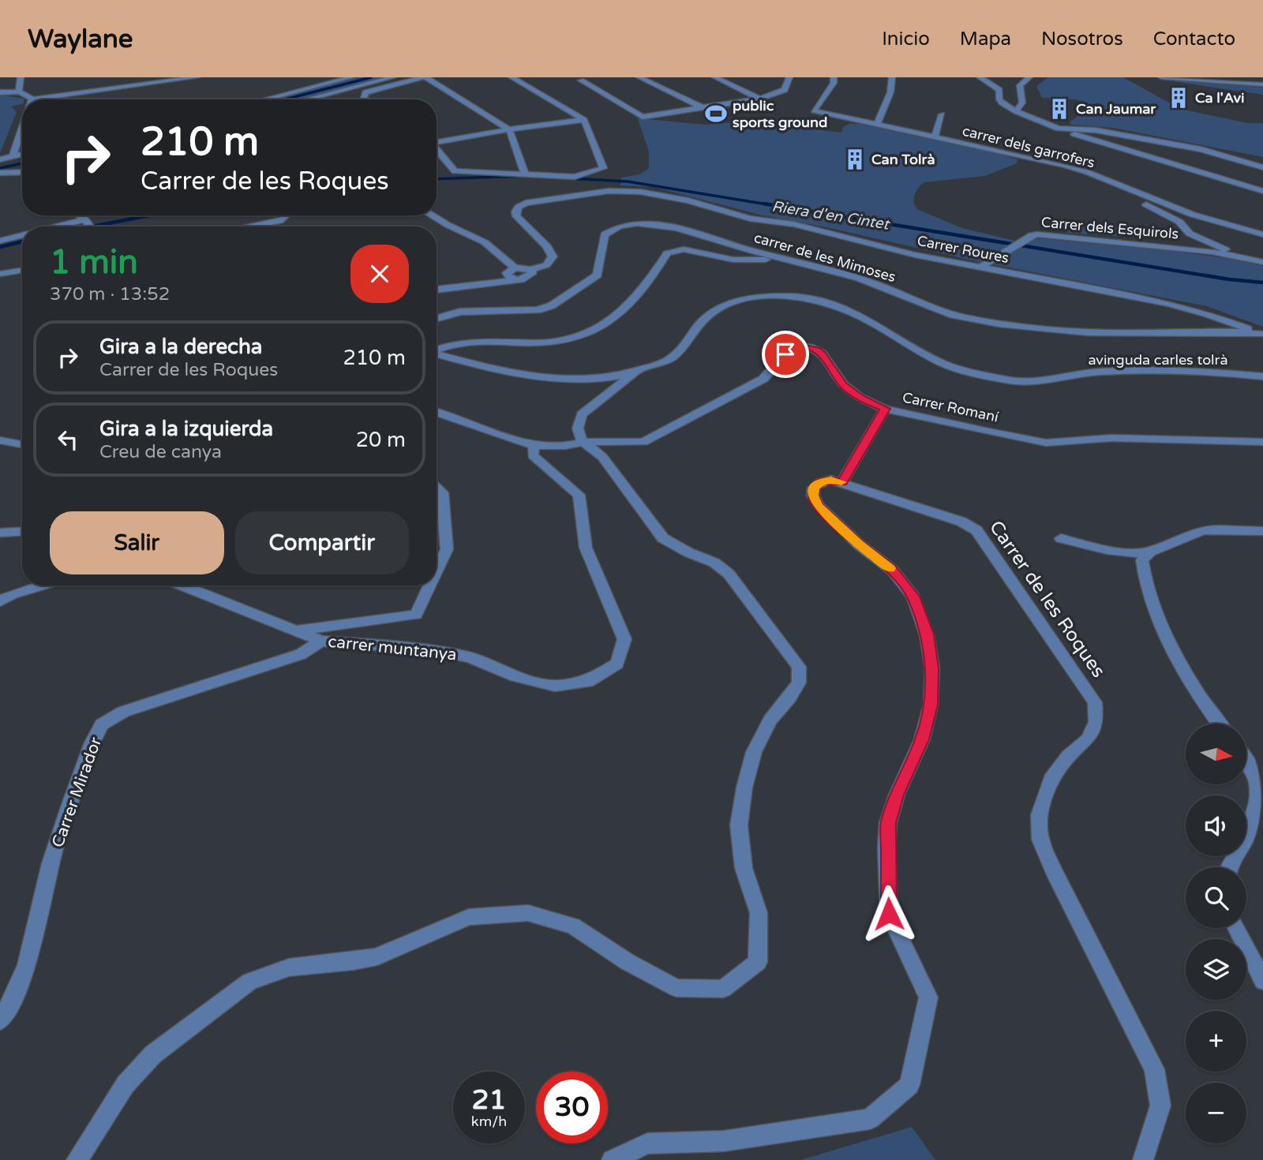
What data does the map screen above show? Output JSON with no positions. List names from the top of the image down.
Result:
{
  "streets": {
    "street": [
      "carrer dels garrofers",
      "Carrer dels Esquirols",
      "Carrer Roures",
      "carrer de les Mimoses",
      "avinguda carles tolrà",
      "Carrer Romaní",
      "Carrer de les Roques",
      "carrer muntanya",
      "Carrer Mirador"
    ]
  },
  "crossings": [
    ["Carrer dels Esquirols", "Carrer Roures"],
    ["Carrer Roures", "carrer de les Mimoses"],
    ["carrer muntanya", "Carrer Mirador"]
  ],
  "water": ["Riera d'en Cintet"],
  "places": {
    "building": ["Ca l'Avi", "Can Jaumar", "Can Tolrà"],
    "sports": ["public sports ground"]
  },
  "north": "right",
  "page": {
    "header": "Waylane",
    "nav": [
      "Inicio",
      "Mapa",
      "Nosotros",
      "Contacto"
    ],
    "turn": ["210 m", "Carrer de les Roques"],
    "heading": ["1 min", "370 m · 13:52"],
    "list": [
      {
        "name": "Gira a la derecha",
        "note": "Carrer de les Roques",
        "value": "210 m"
      },
      {
        "name": "Gira a la izquierda",
        "note": "Creu de canya",
        "value": "20 m"
      }
    ],
    "buttons": ["Salir", "Compartir"],
    "map_buttons": ["+", "−"],
    "speed": "21 km/h",
    "limit": "30"
  }
}
